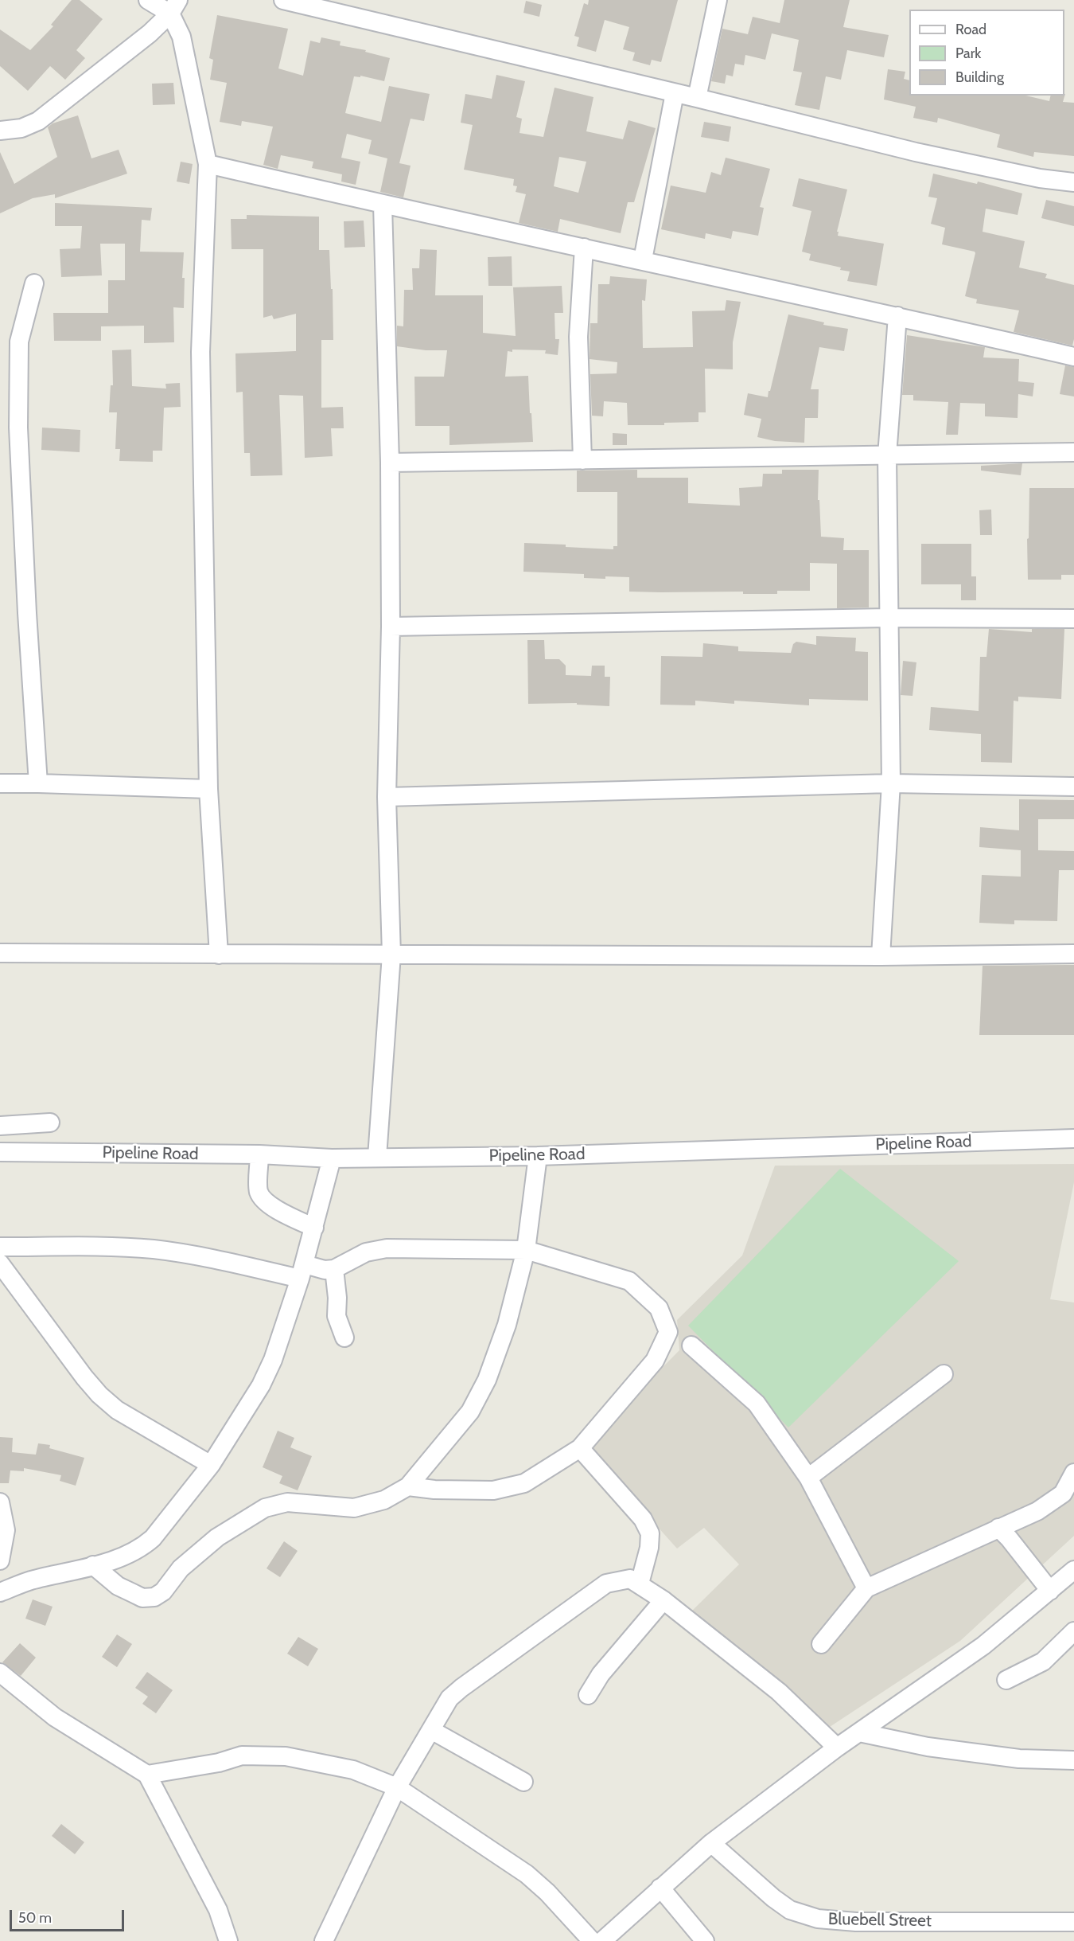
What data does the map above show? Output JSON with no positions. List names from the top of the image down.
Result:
{
  "streets": {
    "street": ["Pipeline Road", "Bluebell Street"]
  },
  "legend": ["Road", "Park", "Building"],
  "scale_bar": "50 m"
}
